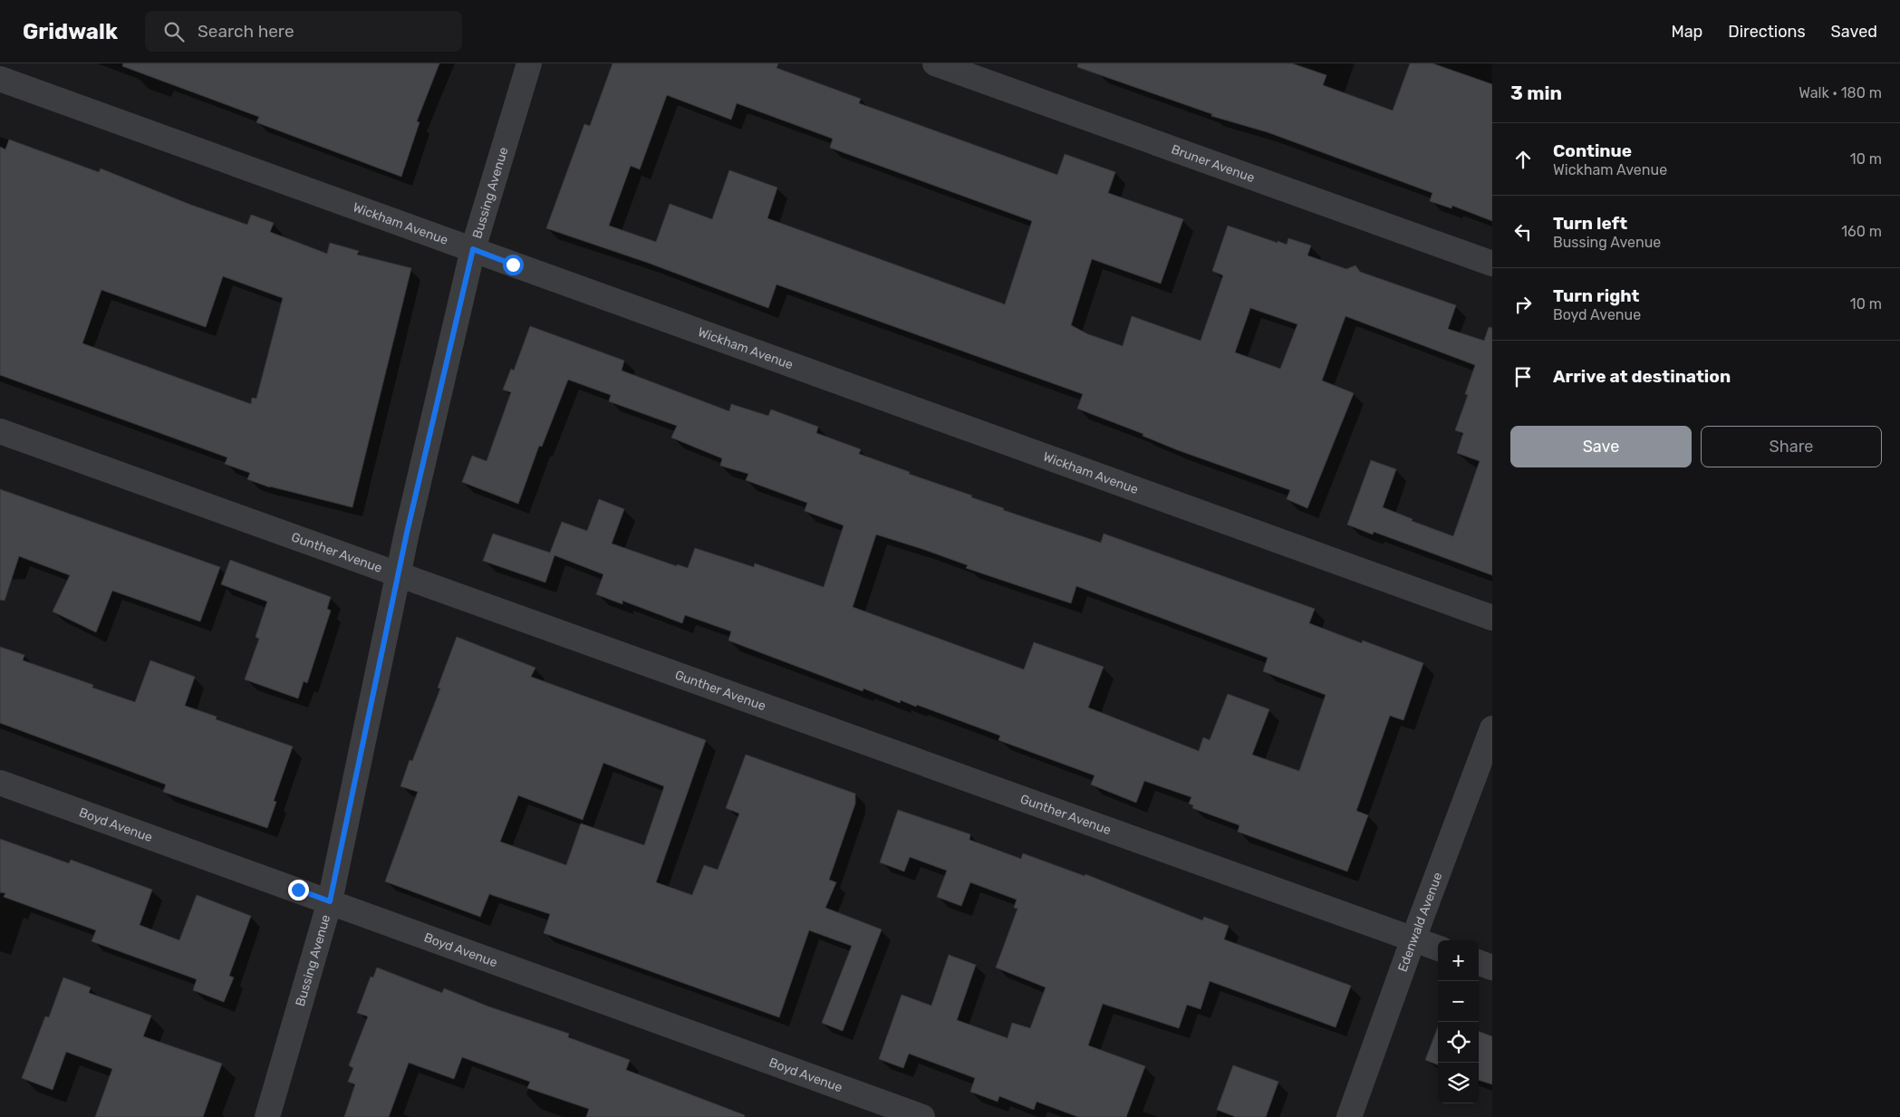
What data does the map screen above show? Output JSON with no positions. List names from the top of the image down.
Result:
{
  "streets": {
    "street": [
      "Bruner Avenue",
      "Bussing Avenue",
      "Wickham Avenue",
      "Gunther Avenue",
      "Boyd Avenue",
      "Edenwald Avenue"
    ]
  },
  "crossings": [
    ["Bussing Avenue", "Wickham Avenue"],
    ["Bussing Avenue", "Gunther Avenue"],
    ["Bussing Avenue", "Boyd Avenue"],
    ["Gunther Avenue", "Edenwald Avenue"]
  ],
  "page": {
    "header": "Gridwalk",
    "search": "Search here",
    "nav": ["Map", "Directions", "Saved"],
    "heading": ["3 min", "Walk · 180 m"],
    "list": [
      ["Continue", "Wickham Avenue", "10 m"],
      ["Turn left", "Bussing Avenue", "160 m"],
      ["Turn right", "Boyd Avenue", "10 m"],
      "Arrive at destination"
    ],
    "buttons": ["Save", "Share"],
    "map_buttons": ["+", "−"]
  }
}
